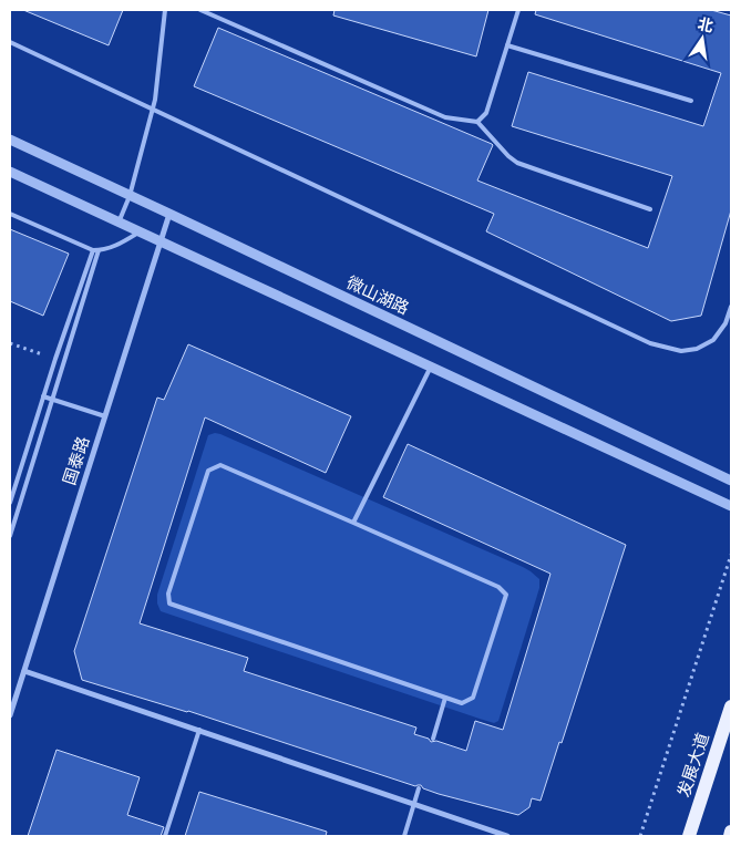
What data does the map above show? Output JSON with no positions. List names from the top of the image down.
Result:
{
  "streets": {
    "main road": ["发展大道"],
    "street": ["微山湖路", "国泰路"]
  },
  "crossings": [
    ["微山湖路", "国泰路"]
  ],
  "north": "top"
}
